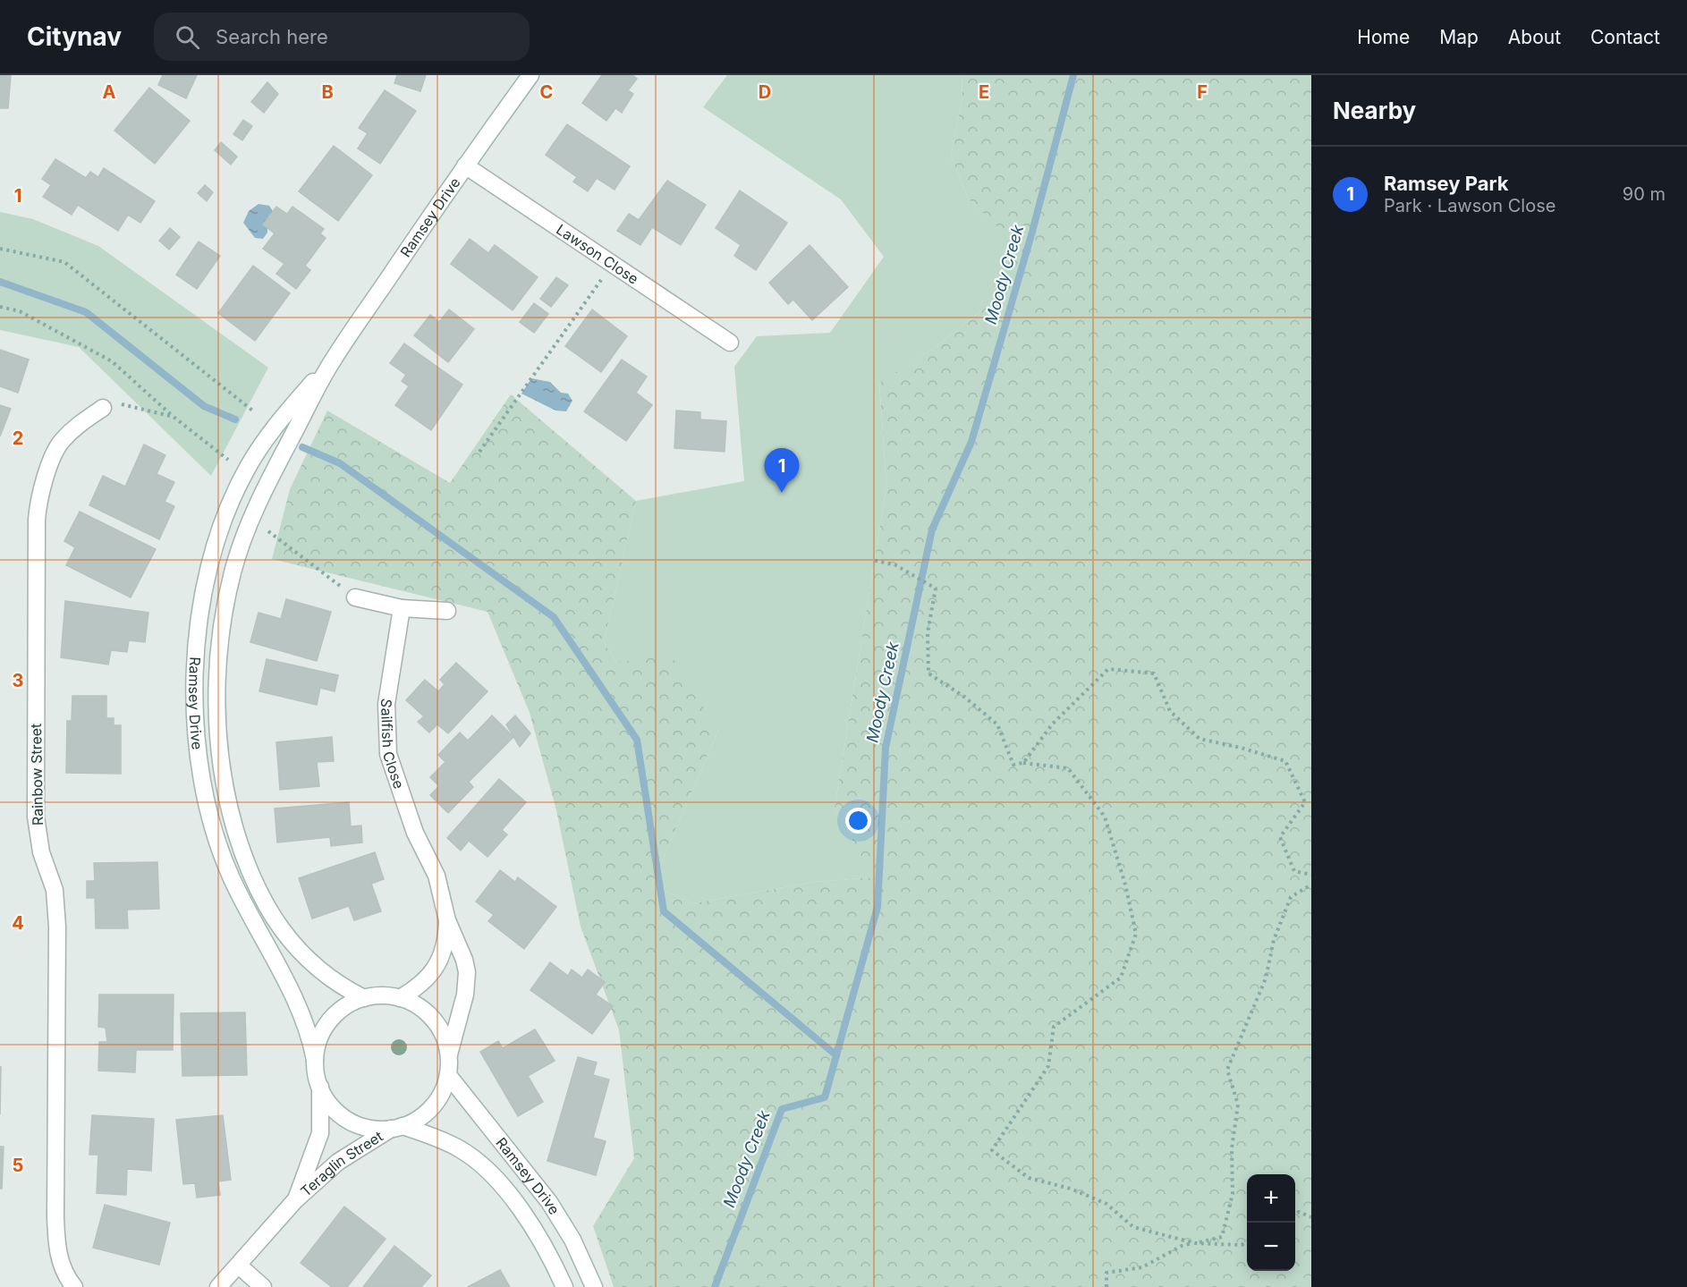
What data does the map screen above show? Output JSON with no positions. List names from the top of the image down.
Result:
{
  "streets": {
    "main road": [
      "Ramsey Drive",
      "Lawson Close",
      "Sailfish Close",
      "Rainbow Street",
      "Teraglin Street"
    ]
  },
  "crossings": [
    ["Ramsey Drive", "Lawson Close"],
    ["Ramsey Drive", "Sailfish Close"],
    ["Ramsey Drive", "Teraglin Street"],
    ["Sailfish Close", "Teraglin Street"]
  ],
  "water": ["Moody Creek"],
  "page": {
    "header": "Citynav",
    "search": "Search here",
    "nav": [
      "Home",
      "Map",
      "About",
      "Contact"
    ],
    "heading": "Nearby",
    "list": [
      {
        "mark": "1",
        "name": "Ramsey Park",
        "note": "Park · Lawson Close",
        "value": "90 m"
      }
    ],
    "pins": "1",
    "map_buttons": ["+", "−"]
  },
  "grid": {
    "columns": [
      "A",
      "B",
      "C",
      "D",
      "E",
      "F"
    ],
    "rows": [
      "1",
      "2",
      "3",
      "4",
      "5"
    ]
  }
}
